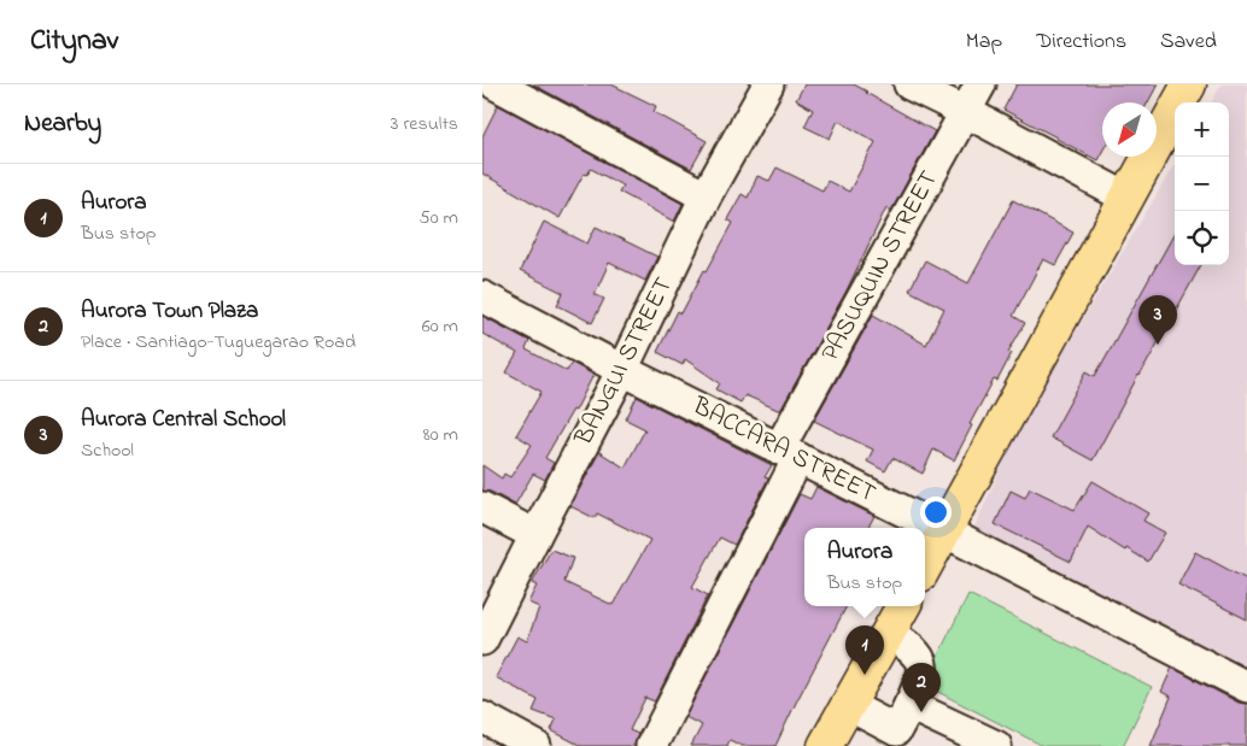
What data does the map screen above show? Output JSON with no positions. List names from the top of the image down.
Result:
{
  "streets": {
    "street": ["PASUQUIN STREET", "BANGUI STREET", "BACCARA STREET"]
  },
  "crossings": [
    ["PASUQUIN STREET", "BACCARA STREET"],
    ["BANGUI STREET", "BACCARA STREET"]
  ],
  "north": "bottom left",
  "page": {
    "header": "Citynav",
    "nav": ["Map", "Directions", "Saved"],
    "heading": ["Nearby", "3 results"],
    "map_buttons": ["+", "−"],
    "list": [
      {
        "mark": "1",
        "name": "Aurora",
        "note": "Bus stop",
        "value": "50 m"
      },
      {
        "mark": "2",
        "name": "Aurora Town Plaza",
        "note": "Place · Santiago-Tuguegarao Road",
        "value": "60 m"
      },
      {
        "mark": "3",
        "name": "Aurora Central School",
        "note": "School",
        "value": "80 m"
      }
    ],
    "pins": ["3", "1", "2"],
    "popup": ["Aurora", "Bus stop"]
  }
}
